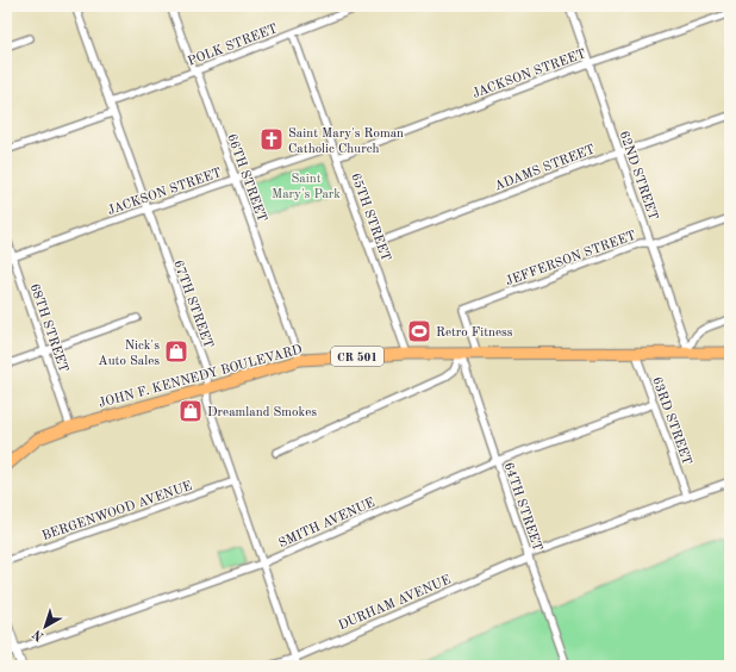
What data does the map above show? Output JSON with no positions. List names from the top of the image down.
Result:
{
  "streets": {
    "main road": ["CR 501", "JOHN F. KENNEDY BOULEVARD"],
    "street": [
      "POLK STREET",
      "JACKSON STREET",
      "ADAMS STREET",
      "62ND STREET",
      "66TH STREET",
      "65TH STREET",
      "JEFFERSON STREET",
      "67TH STREET",
      "68TH STREET",
      "63RD STREET",
      "64TH STREET",
      "BERGENWOOD AVENUE",
      "SMITH AVENUE",
      "DURHAM AVENUE"
    ]
  },
  "crossings": [
    ["POLK STREET", "66TH STREET"],
    ["POLK STREET", "65TH STREET"],
    ["POLK STREET", "67TH STREET"],
    ["JACKSON STREET", "62ND STREET"],
    ["JACKSON STREET", "66TH STREET"],
    ["JACKSON STREET", "65TH STREET"],
    ["JACKSON STREET", "67TH STREET"],
    ["JACKSON STREET", "68TH STREET"],
    ["ADAMS STREET", "62ND STREET"],
    ["ADAMS STREET", "65TH STREET"],
    ["62ND STREET", "JEFFERSON STREET"],
    ["62ND STREET", "JOHN F. KENNEDY BOULEVARD"],
    ["66TH STREET", "JOHN F. KENNEDY BOULEVARD"],
    ["65TH STREET", "JOHN F. KENNEDY BOULEVARD"],
    ["JEFFERSON STREET", "JOHN F. KENNEDY BOULEVARD"],
    ["67TH STREET", "JOHN F. KENNEDY BOULEVARD"],
    ["67TH STREET", "BERGENWOOD AVENUE"],
    ["67TH STREET", "SMITH AVENUE"],
    ["67TH STREET", "DURHAM AVENUE"],
    ["68TH STREET", "JOHN F. KENNEDY BOULEVARD"],
    ["JOHN F. KENNEDY BOULEVARD", "63RD STREET"],
    ["JOHN F. KENNEDY BOULEVARD", "64TH STREET"],
    ["63RD STREET", "SMITH AVENUE"],
    ["63RD STREET", "DURHAM AVENUE"],
    ["64TH STREET", "SMITH AVENUE"],
    ["64TH STREET", "DURHAM AVENUE"]
  ],
  "parks": ["Saint Mary's Park"],
  "places": {
    "church": ["Saint Mary's Roman Catholic Church"],
    "sports": ["Retro Fitness"],
    "shop": ["Nick's Auto Sales", "Dreamland Smokes"]
  },
  "north": "bottom left"
}
